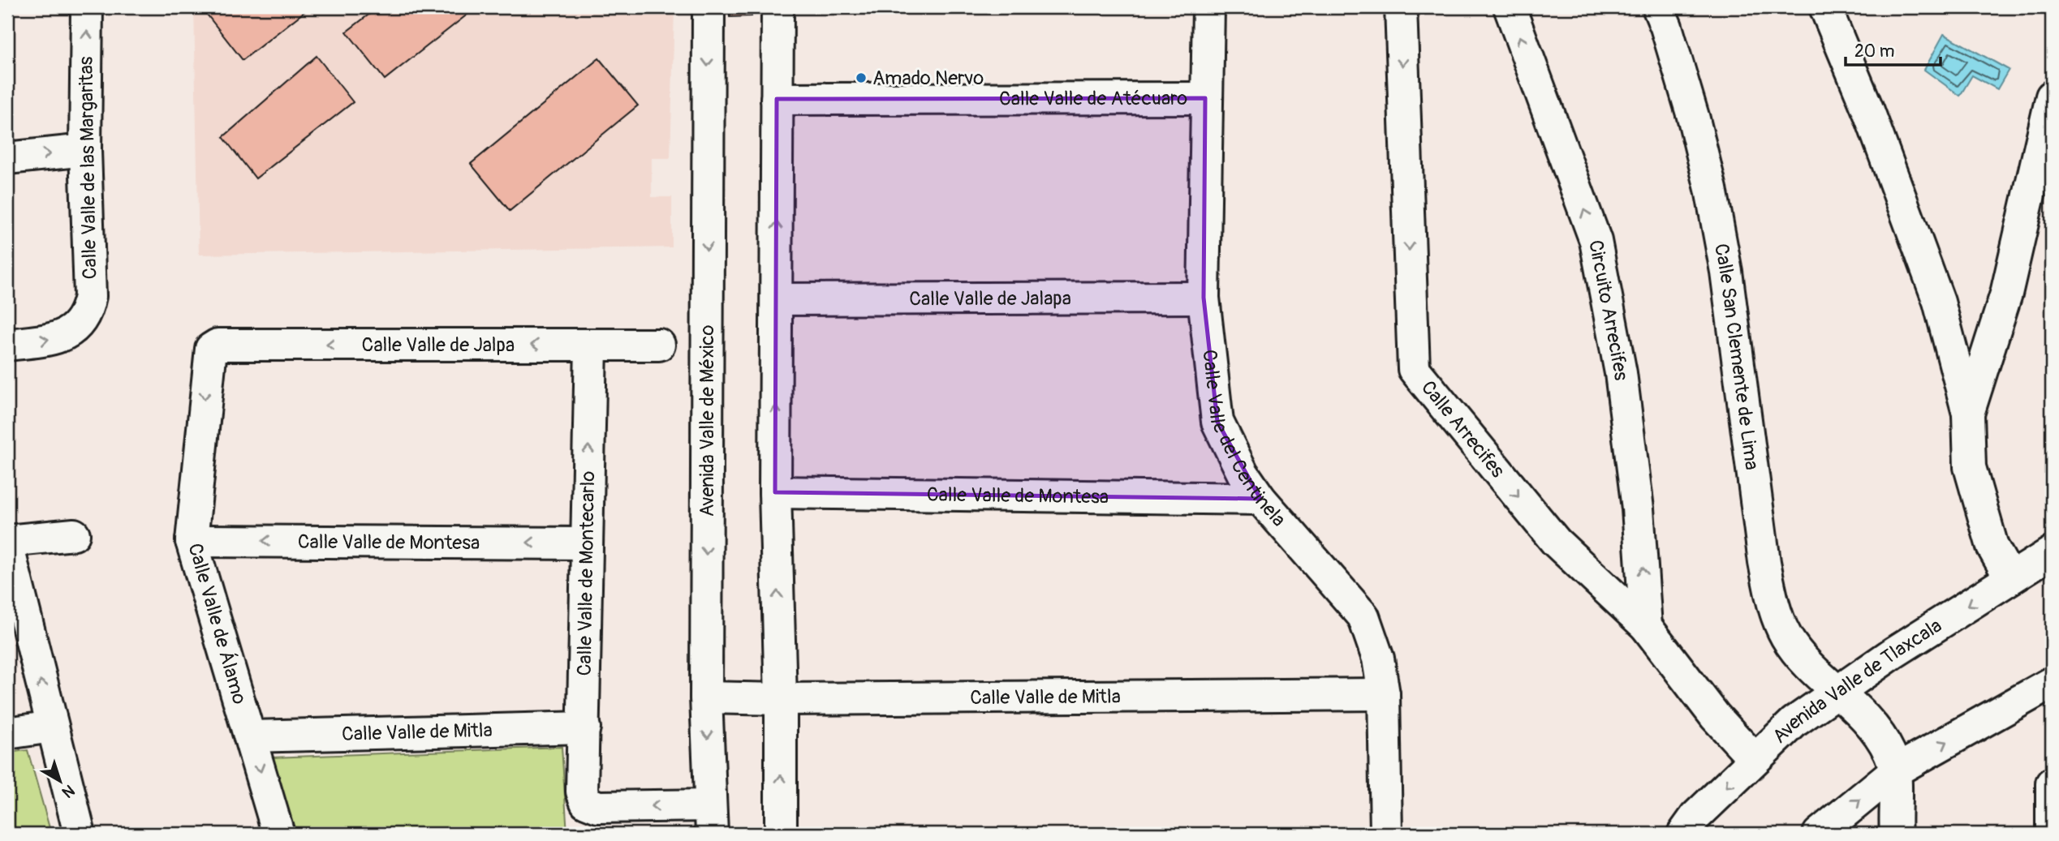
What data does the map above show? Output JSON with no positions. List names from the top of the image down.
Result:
{
  "streets": {
    "street": [
      "Calle Valle de Atécuaro",
      "Calle Valle de las Margaritas",
      "Calle Valle de Jalapa",
      "Circuito Arrecifes",
      "Calle Valle de Jalpa",
      "Calle San Clemente de Lima",
      "Avenida Valle de México",
      "Calle Arrecifes",
      "Calle Valle del Centinela",
      "Calle Valle de Montesa",
      "Calle Valle de Montecarlo",
      "Calle Valle de Álamo",
      "Avenida Valle de Tlaxcala",
      "Calle Valle de Mitla"
    ]
  },
  "crossings": [
    ["Calle Valle de Atécuaro", "Calle Valle del Centinela"],
    ["Calle Valle de Jalapa", "Calle Valle del Centinela"],
    ["Circuito Arrecifes", "Calle Arrecifes"],
    ["Calle Valle de Jalpa", "Calle Valle de Montecarlo"],
    ["Calle Valle de Jalpa", "Calle Valle de Álamo"],
    ["Calle San Clemente de Lima", "Avenida Valle de Tlaxcala"],
    ["Avenida Valle de México", "Calle Valle de Montecarlo"],
    ["Avenida Valle de México", "Calle Valle de Mitla"],
    ["Calle Arrecifes", "Avenida Valle de Tlaxcala"],
    ["Calle Valle del Centinela", "Calle Valle de Montesa"],
    ["Calle Valle del Centinela", "Calle Valle de Mitla"],
    ["Calle Valle de Montesa", "Calle Valle de Montecarlo"],
    ["Calle Valle de Montesa", "Calle Valle de Álamo"],
    ["Calle Valle de Montecarlo", "Calle Valle de Mitla"],
    ["Calle Valle de Álamo", "Calle Valle de Mitla"]
  ],
  "one_way": [
    "Calle Valle de las Margaritas",
    "Circuito Arrecifes",
    "Calle Valle de Jalpa",
    "Calle Arrecifes",
    "Calle Valle de Montesa",
    "Calle Valle de Álamo"
  ],
  "places": ["Amado Nervo"],
  "scale_bar": "20 m",
  "north": "bottom right"
}
